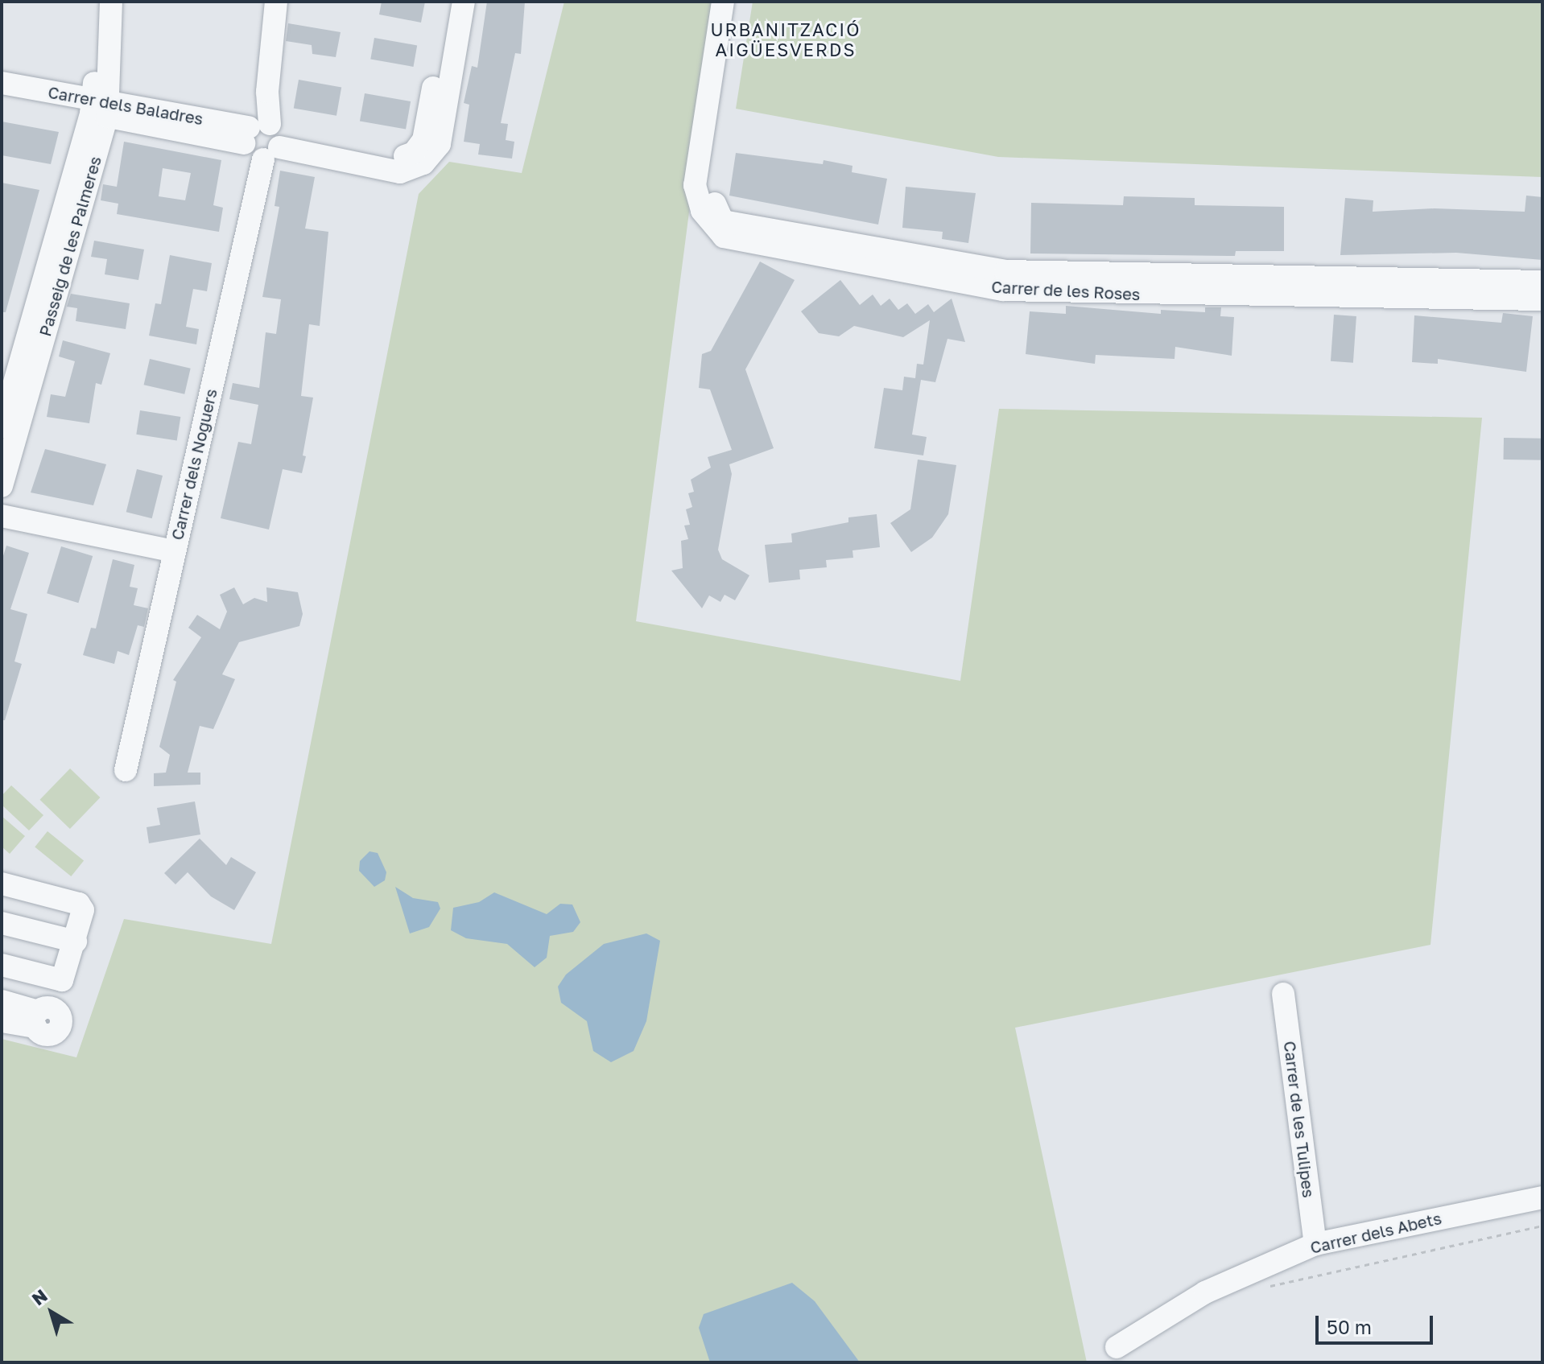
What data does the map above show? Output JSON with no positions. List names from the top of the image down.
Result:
{
  "streets": {
    "street": [
      "Carrer dels Baladres",
      "Passeig de les Palmeres",
      "Carrer de les Roses",
      "Carrer dels Noguers",
      "Carrer de les Tulipes",
      "Carrer dels Abets"
    ]
  },
  "crossings": [
    ["Carrer dels Baladres", "Passeig de les Palmeres"],
    ["Carrer dels Baladres", "Carrer dels Noguers"],
    ["Carrer de les Tulipes", "Carrer dels Abets"]
  ],
  "districts": ["URBANITZACIÓ AIGÜESVERDS"],
  "scale_bar": "50 m",
  "north": "top left"
}
